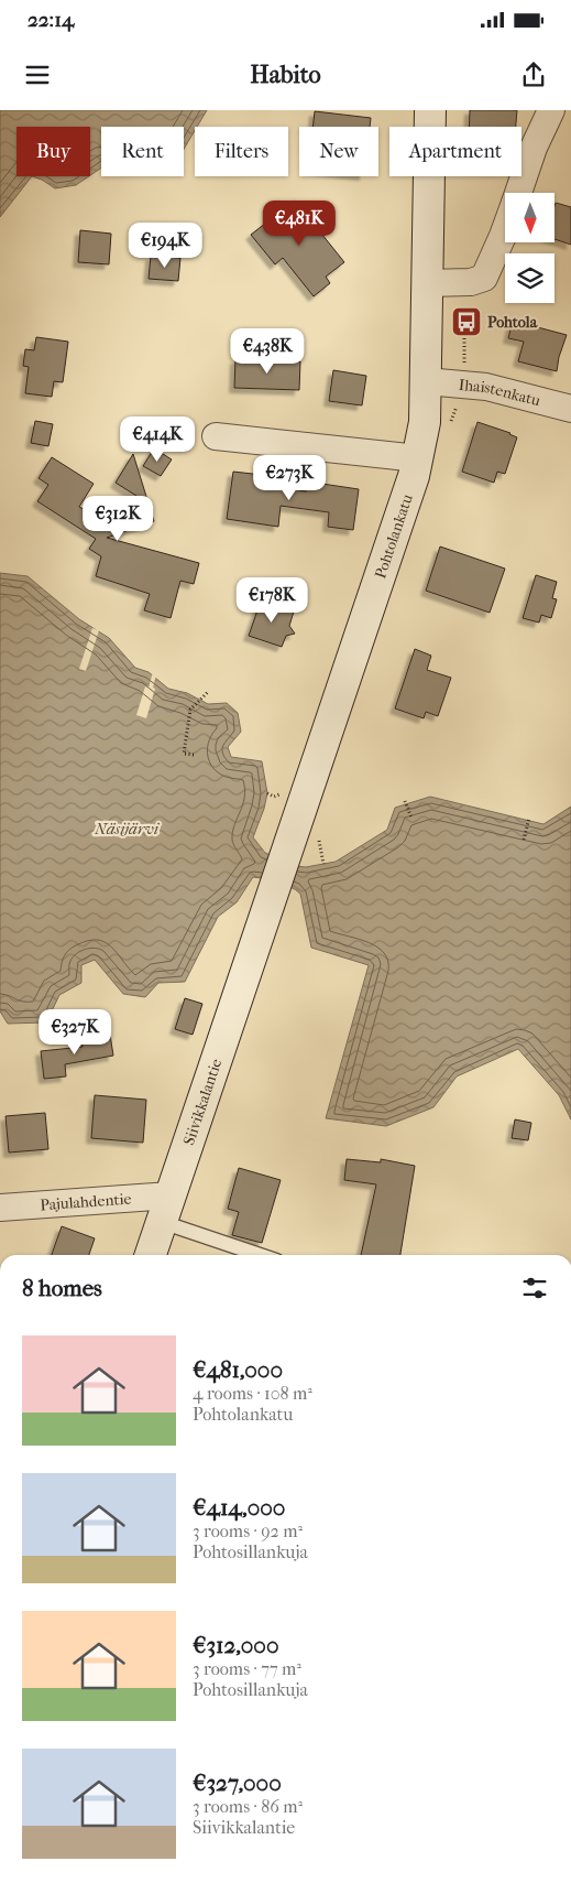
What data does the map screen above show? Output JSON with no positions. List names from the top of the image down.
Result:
{
  "streets": {
    "main road": ["Pohtolankatu", "Siivikkalantie"],
    "street": ["Ihaistenkatu", "Pajulahdentie"]
  },
  "crossings": [
    ["Ihaistenkatu", "Pohtolankatu"],
    ["Pohtolankatu", "Siivikkalantie"],
    ["Siivikkalantie", "Pajulahdentie"]
  ],
  "water": ["Näsijärvi"],
  "places": {
    "bus stop": ["Pohtola"]
  },
  "north": "bottom",
  "page": {
    "status": "22:14",
    "header": "Habito",
    "chip": [
      "Buy",
      "Rent",
      "Filters",
      "New",
      "Apartment"
    ],
    "price": [
      "€481K",
      "€194K",
      "€438K",
      "€414K",
      "€273K",
      "€312K",
      "€178K",
      "€327K"
    ],
    "heading": "8 homes",
    "list": [
      {
        "name": "€481,000",
        "note": "4 rooms · 108 m² · Pohtolankatu"
      },
      {
        "name": "€414,000",
        "note": "3 rooms · 92 m² · Pohtosillankuja"
      },
      {
        "name": "€312,000",
        "note": "3 rooms · 77 m² · Pohtosillankuja"
      },
      {
        "name": "€327,000",
        "note": "3 rooms · 86 m² · Siivikkalantie"
      }
    ]
  }
}
